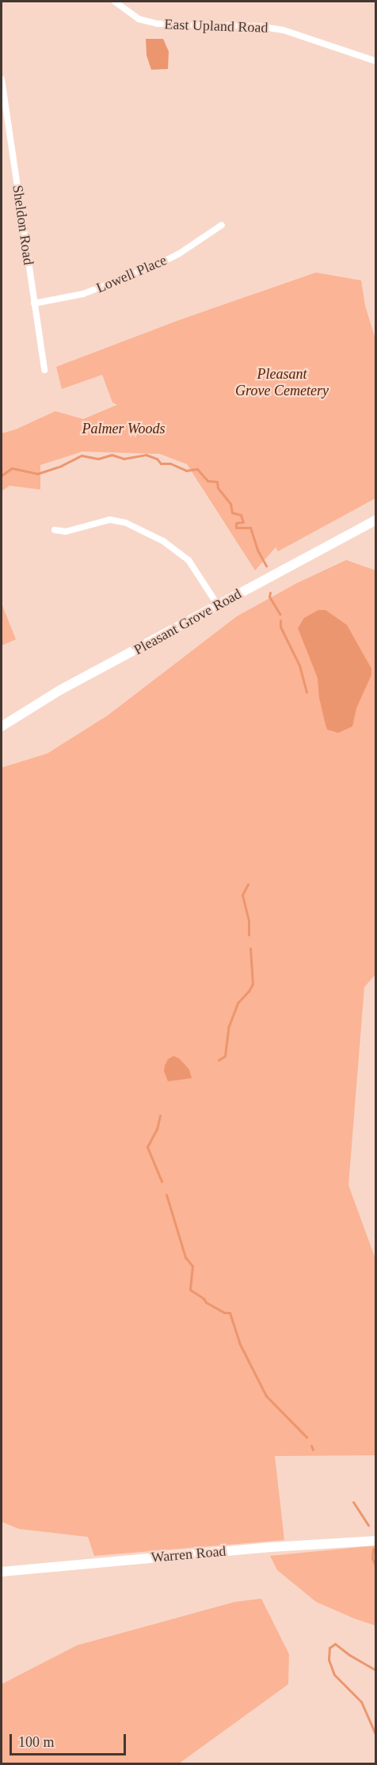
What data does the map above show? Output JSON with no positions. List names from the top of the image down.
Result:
{
  "streets": {
    "street": [
      "East Upland Road",
      "Sheldon Road",
      "Lowell Place",
      "Pleasant Grove Road",
      "Warren Road"
    ]
  },
  "crossings": [
    ["Sheldon Road", "Lowell Place"]
  ],
  "parks": ["Pleasant Grove Cemetery", "Palmer Woods"],
  "scale_bar": "100 m"
}
